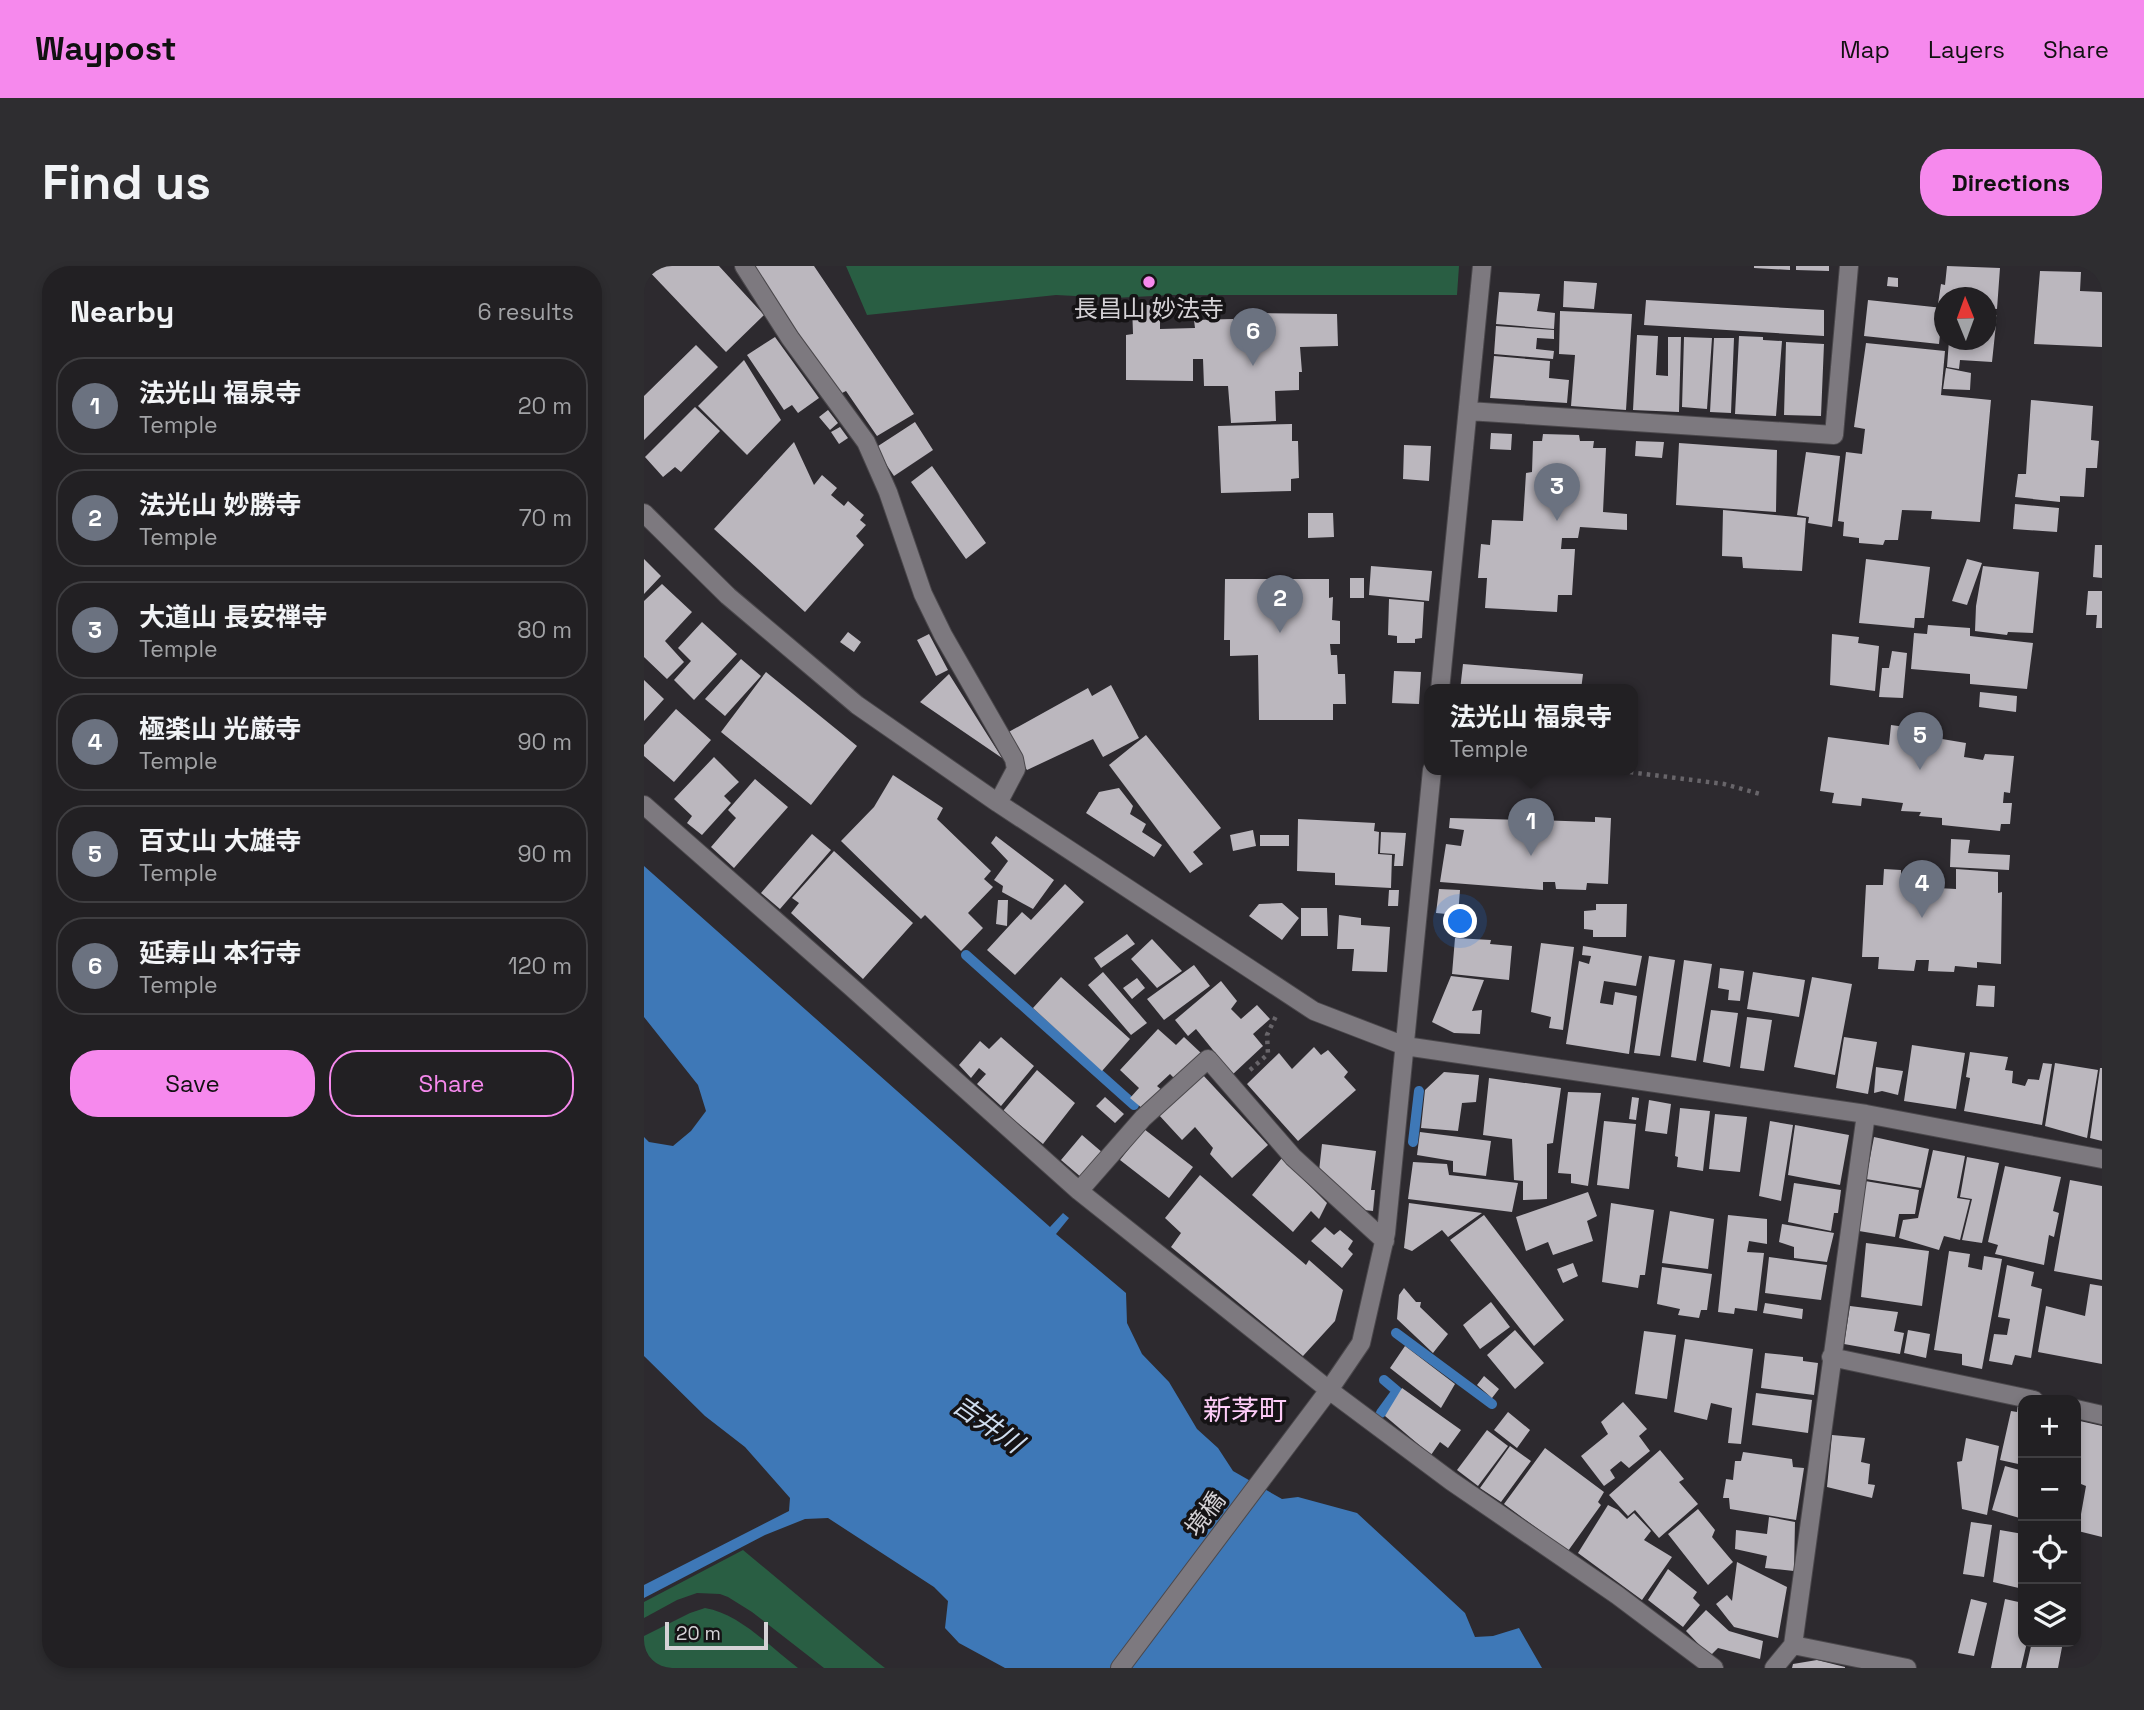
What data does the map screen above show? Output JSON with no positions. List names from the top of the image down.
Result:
{
  "streets": {
    "street": ["境橋"]
  },
  "districts": ["新茅町"],
  "water": ["吉井川"],
  "places": ["長昌山 妙法寺"],
  "scale_bar": "20 m",
  "north": "top",
  "page": {
    "header": "Waypost",
    "nav": ["Map", "Layers", "Share"],
    "buttons": [
      "Directions",
      ["Save", "Share"]
    ],
    "title": "Find us",
    "heading": ["Nearby", "6 results"],
    "pins": [
      "6",
      "3",
      "2",
      "5",
      "1",
      "4"
    ],
    "list": [
      {
        "mark": "1",
        "name": "法光山 福泉寺",
        "note": "Temple",
        "value": "20 m"
      },
      {
        "mark": "2",
        "name": "法光山 妙勝寺",
        "note": "Temple",
        "value": "70 m"
      },
      {
        "mark": "3",
        "name": "大道山 長安禅寺",
        "note": "Temple",
        "value": "80 m"
      },
      {
        "mark": "4",
        "name": "極楽山 光厳寺",
        "note": "Temple",
        "value": "90 m"
      },
      {
        "mark": "5",
        "name": "百丈山 大雄寺",
        "note": "Temple",
        "value": "90 m"
      },
      {
        "mark": "6",
        "name": "延寿山 本行寺",
        "note": "Temple",
        "value": "120 m"
      }
    ],
    "popup": ["法光山 福泉寺", "Temple"],
    "map_buttons": ["+", "−"],
    "scale": "20 m"
  }
}
